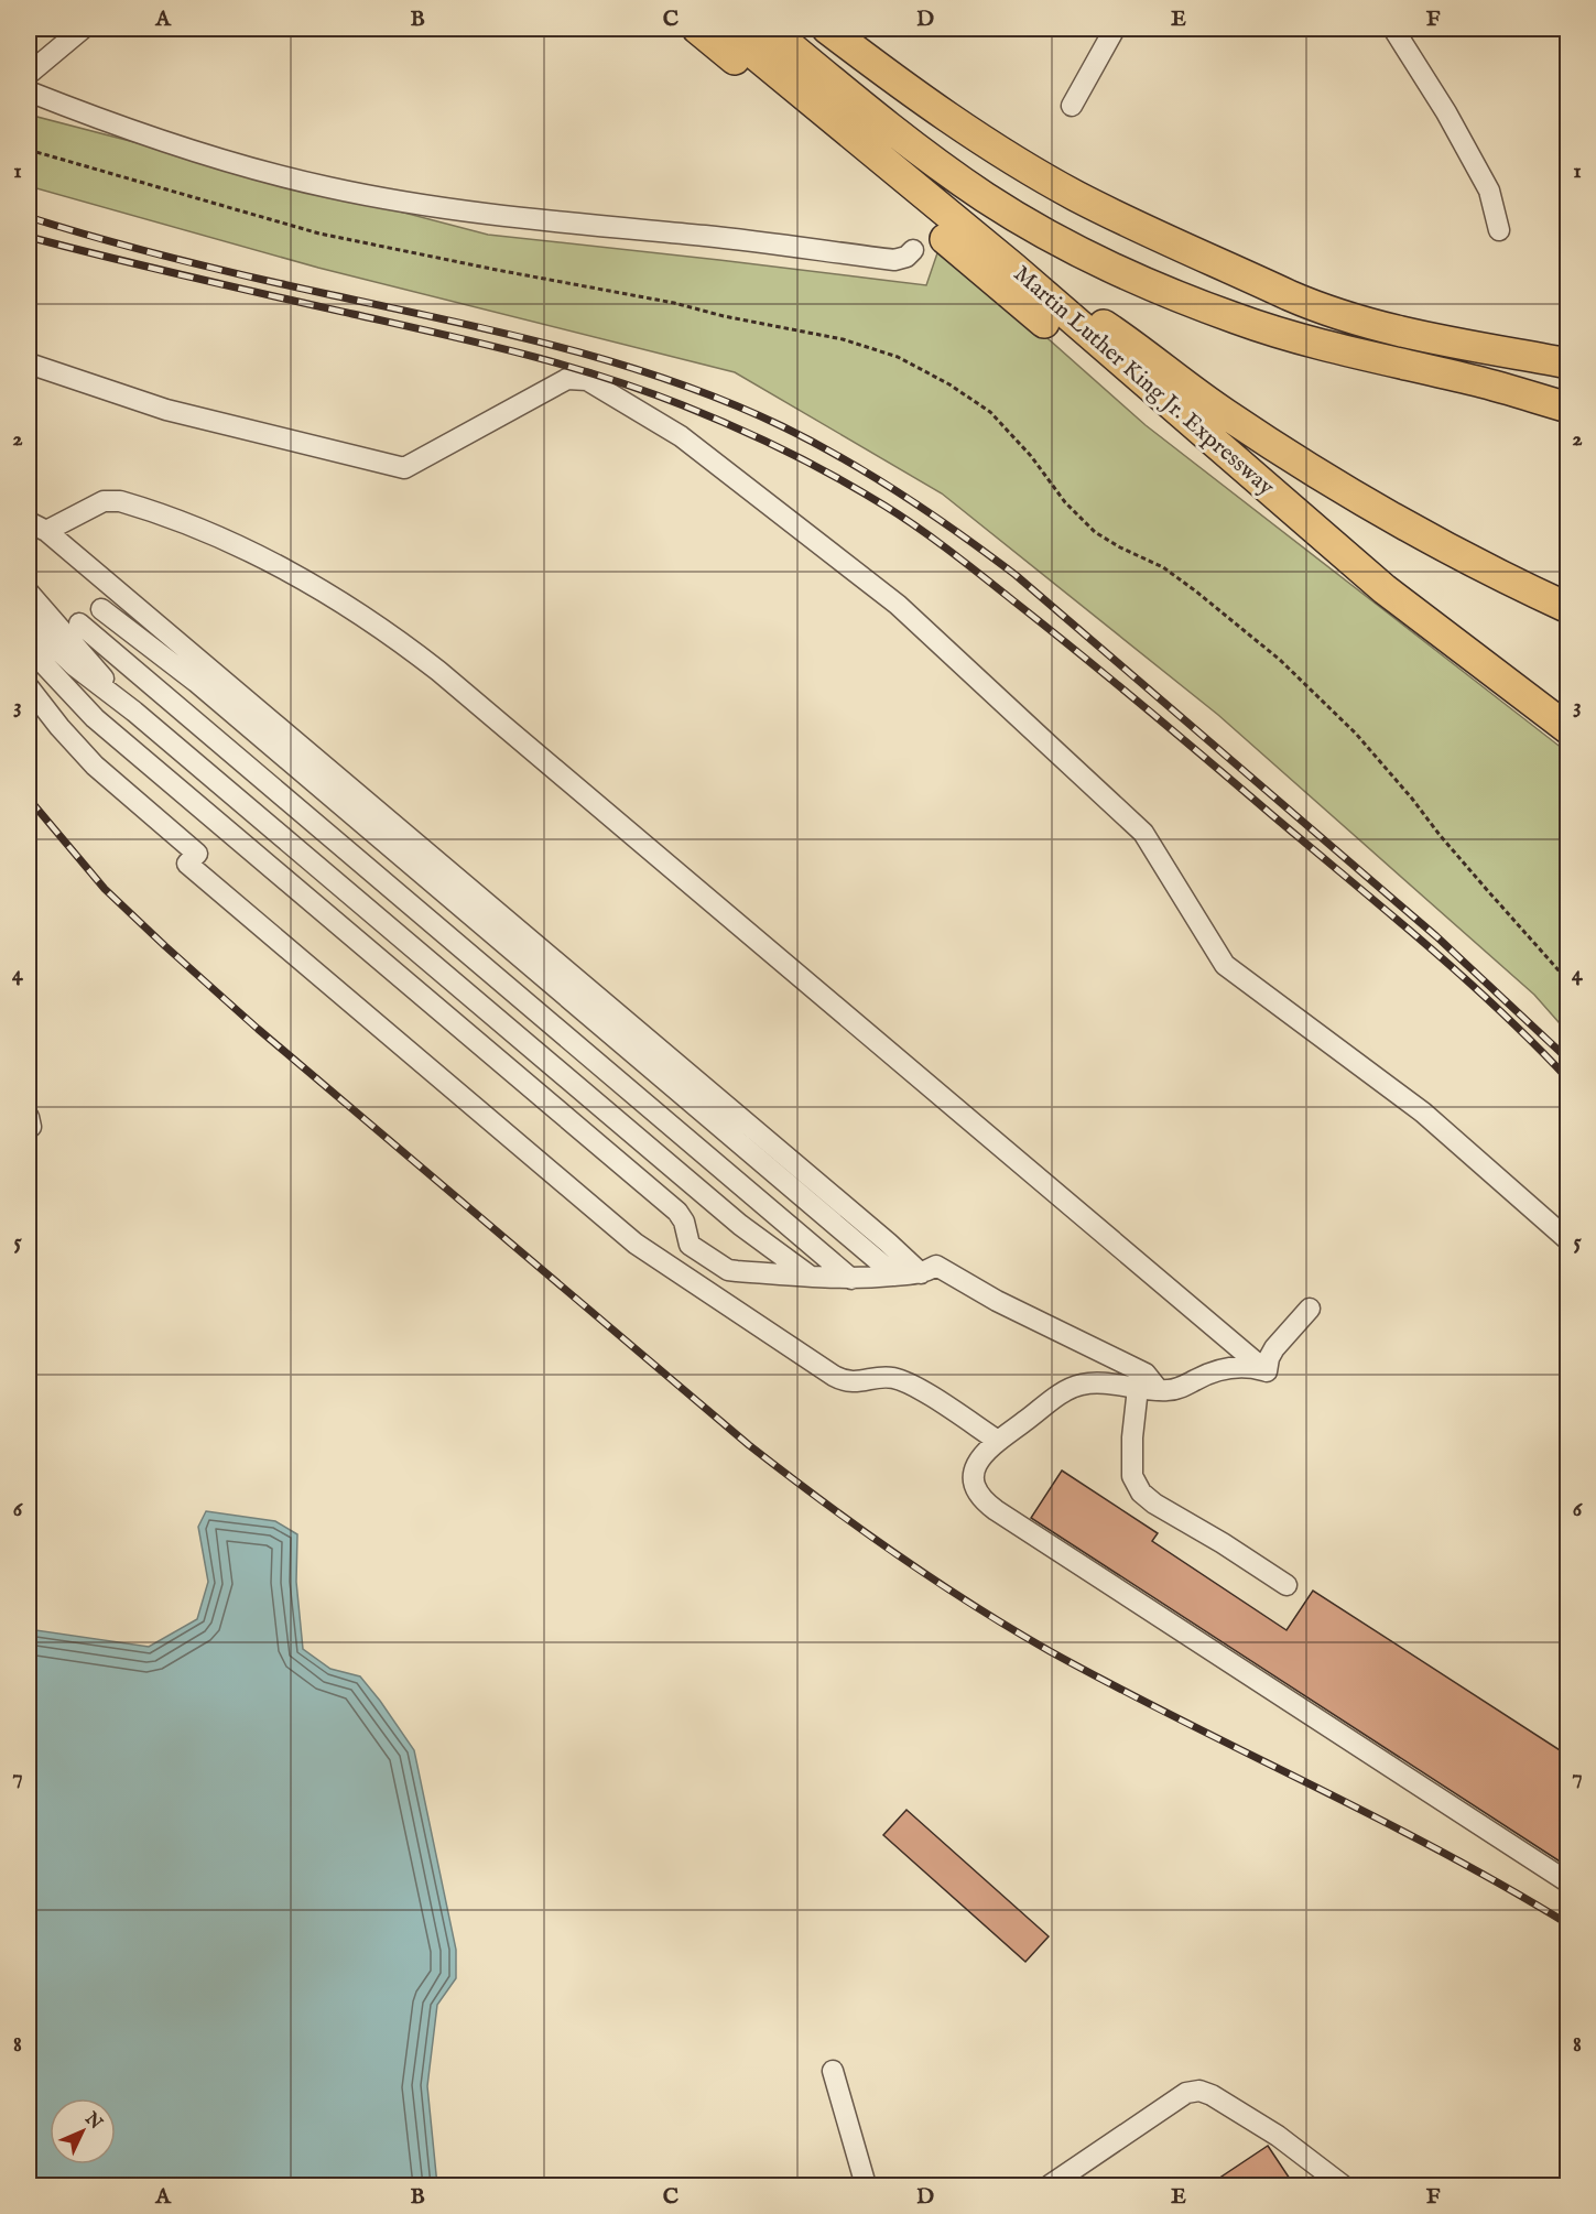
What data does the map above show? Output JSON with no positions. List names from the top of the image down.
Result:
{
  "streets": {
    "highway": ["Martin Luther King Jr. Expressway"]
  },
  "north": "top right",
  "grid": {
    "columns": [
      "A",
      "B",
      "C",
      "D",
      "E",
      "F"
    ],
    "rows": [
      "1",
      "2",
      "3",
      "4",
      "5",
      "6",
      "7",
      "8"
    ]
  }
}
